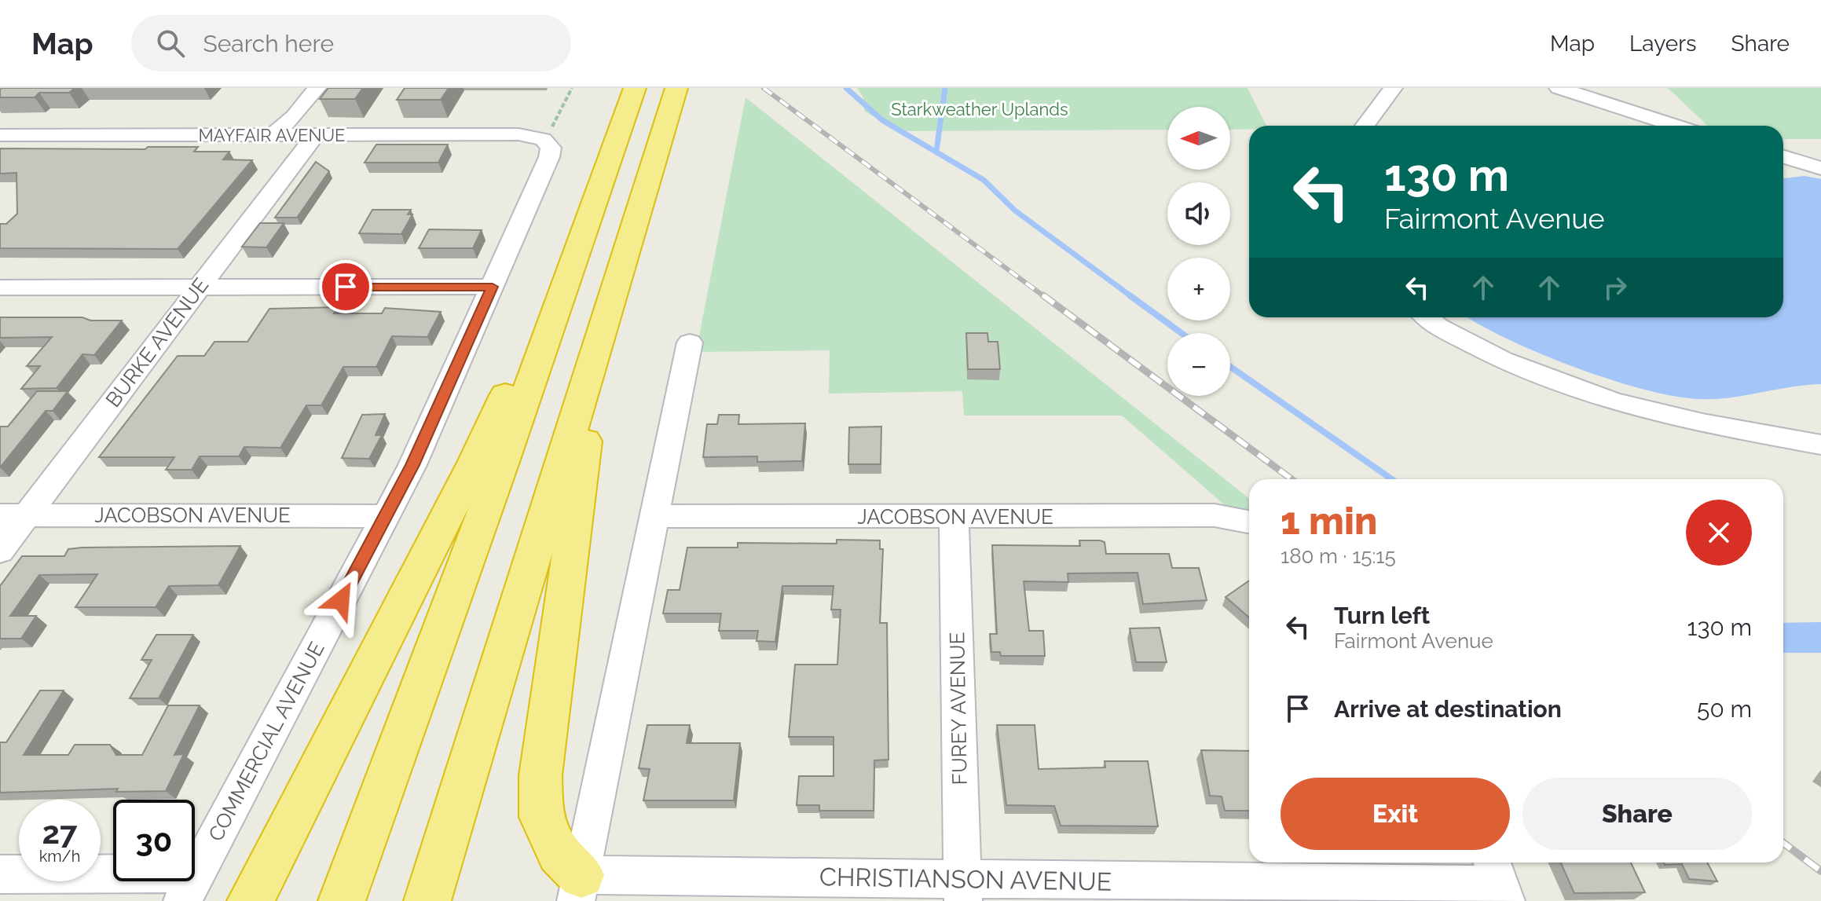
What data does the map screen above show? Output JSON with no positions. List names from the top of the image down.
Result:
{
  "streets": {
    "street": [
      "MAYFAIR AVENUE",
      "BURKE AVENUE",
      "JACOBSON AVENUE",
      "FUREY AVENUE",
      "COMMERCIAL AVENUE",
      "CHRISTIANSON AVENUE"
    ]
  },
  "crossings": [
    ["MAYFAIR AVENUE", "BURKE AVENUE"],
    ["MAYFAIR AVENUE", "COMMERCIAL AVENUE"],
    ["BURKE AVENUE", "JACOBSON AVENUE"],
    ["JACOBSON AVENUE", "FUREY AVENUE"],
    ["JACOBSON AVENUE", "COMMERCIAL AVENUE"],
    ["FUREY AVENUE", "CHRISTIANSON AVENUE"]
  ],
  "parks": ["Starkweather Uplands"],
  "north": "left",
  "page": {
    "header": "Map",
    "search": "Search here",
    "nav": ["Map", "Layers", "Share"],
    "map_buttons": ["+", "−"],
    "turn": ["130 m", "Fairmont Avenue"],
    "heading": ["1 min", "180 m · 15:15"],
    "list": [
      {
        "name": "Turn left",
        "note": "Fairmont Avenue",
        "value": "130 m"
      },
      {
        "name": "Arrive at destination",
        "value": "50 m"
      }
    ],
    "buttons": ["Exit", "Share"],
    "speed": "27 km/h",
    "limit": "30"
  }
}
